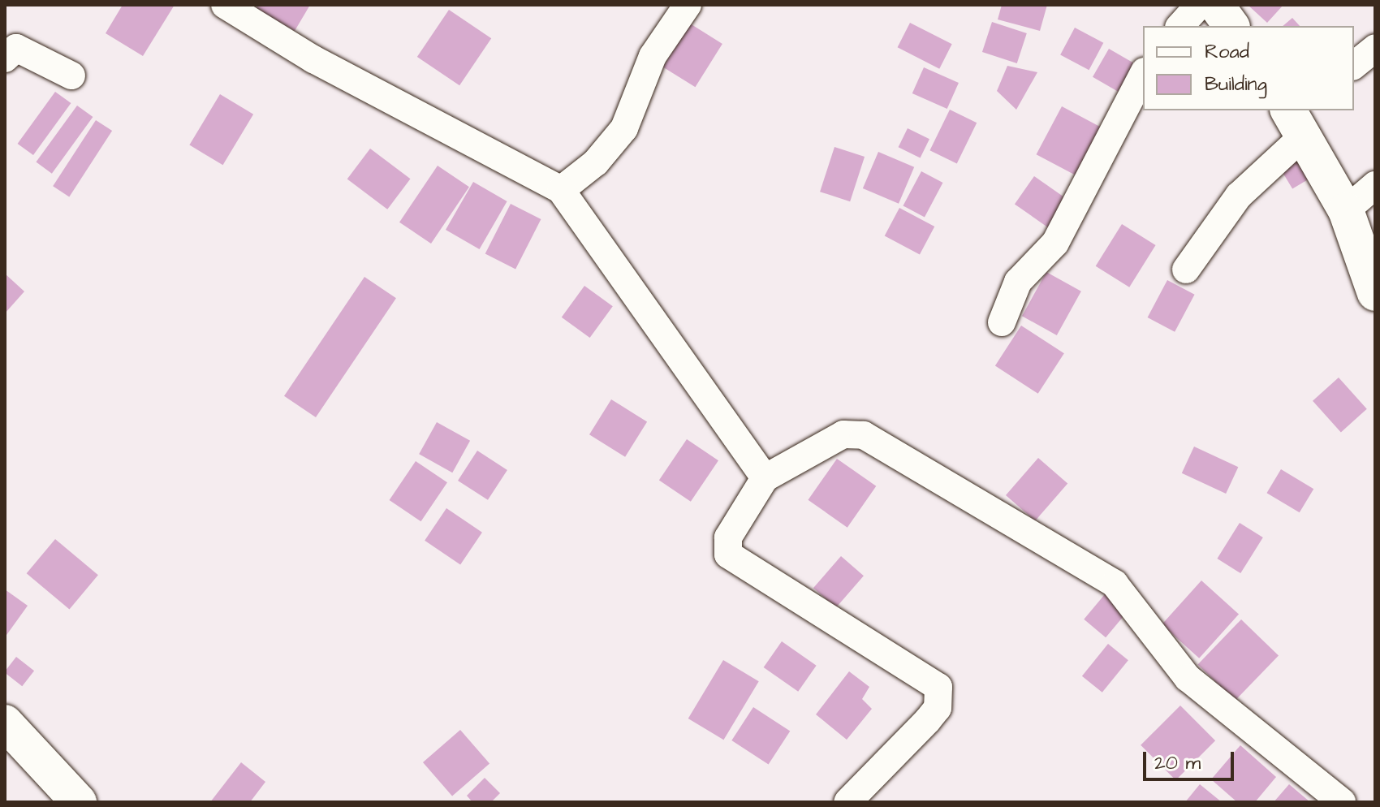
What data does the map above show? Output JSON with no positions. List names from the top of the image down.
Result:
{
  "legend": ["Road", "Building"],
  "scale_bar": "20 m"
}
